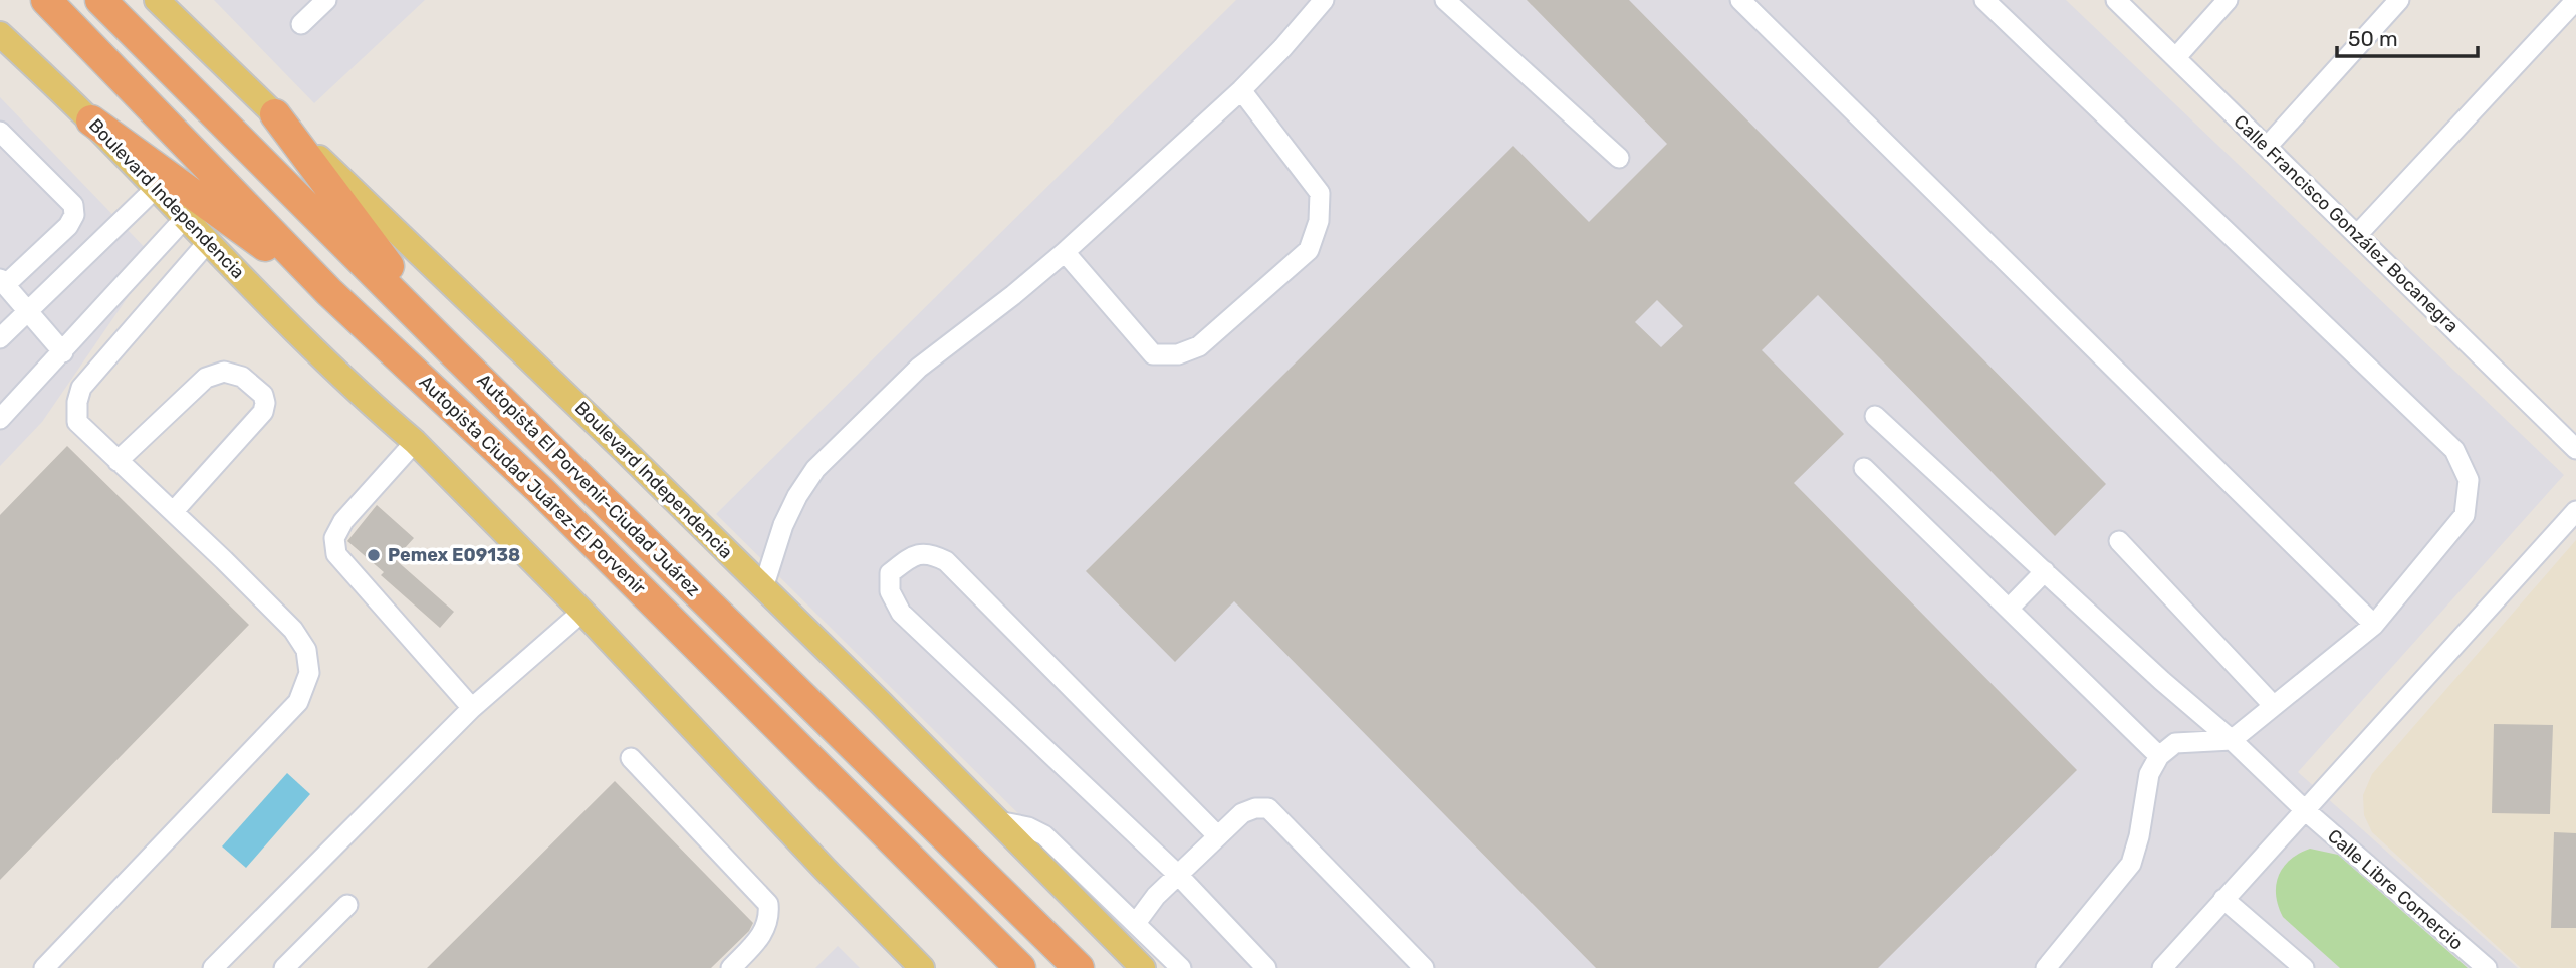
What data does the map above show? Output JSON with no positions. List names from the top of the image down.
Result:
{
  "streets": {
    "highway": ["Autopista Ciudad Juárez-El Porvenir", "Autopista El Porvenir-Ciudad Juárez"],
    "main road": ["Boulevard Independencia"],
    "street": ["Calle Francisco González Bocanegra", "Calle Libre Comercio"]
  },
  "places": ["Pemex E09138"],
  "scale_bar": "50 m"
}
